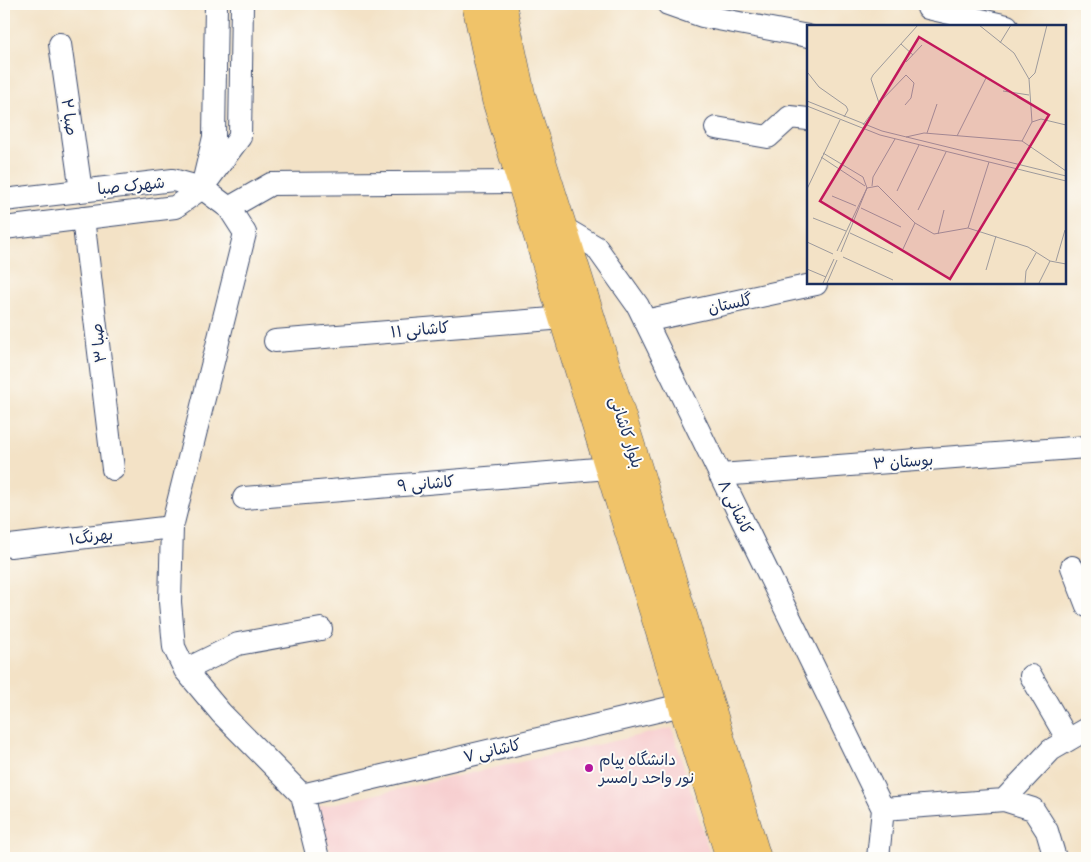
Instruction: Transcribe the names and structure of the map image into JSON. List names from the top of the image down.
{
  "streets": {
    "main road": ["بلوار کاشانی"],
    "street": [
      "صبا ۲",
      "شهرک صبا",
      "گلستان",
      "کاشانی ۱۱",
      "صبا ۳",
      "بوستان ۳",
      "کاشانی ۹",
      "کاشانی ۸",
      "۱بهرنگ",
      "کاشانی ۷"
    ]
  },
  "crossings": [
    ["صبا ۲", "شهرک صبا"],
    ["شهرک صبا", "صبا ۳"],
    ["گلستان", "کاشانی ۸"],
    ["کاشانی ۱۱", "بلوار کاشانی"],
    ["بلوار کاشانی", "کاشانی ۹"],
    ["بلوار کاشانی", "کاشانی ۸"],
    ["بلوار کاشانی", "کاشانی ۷"],
    ["بوستان ۳", "کاشانی ۸"]
  ],
  "places": ["دانشگاه پیام نور واحد رامسر"]
}
